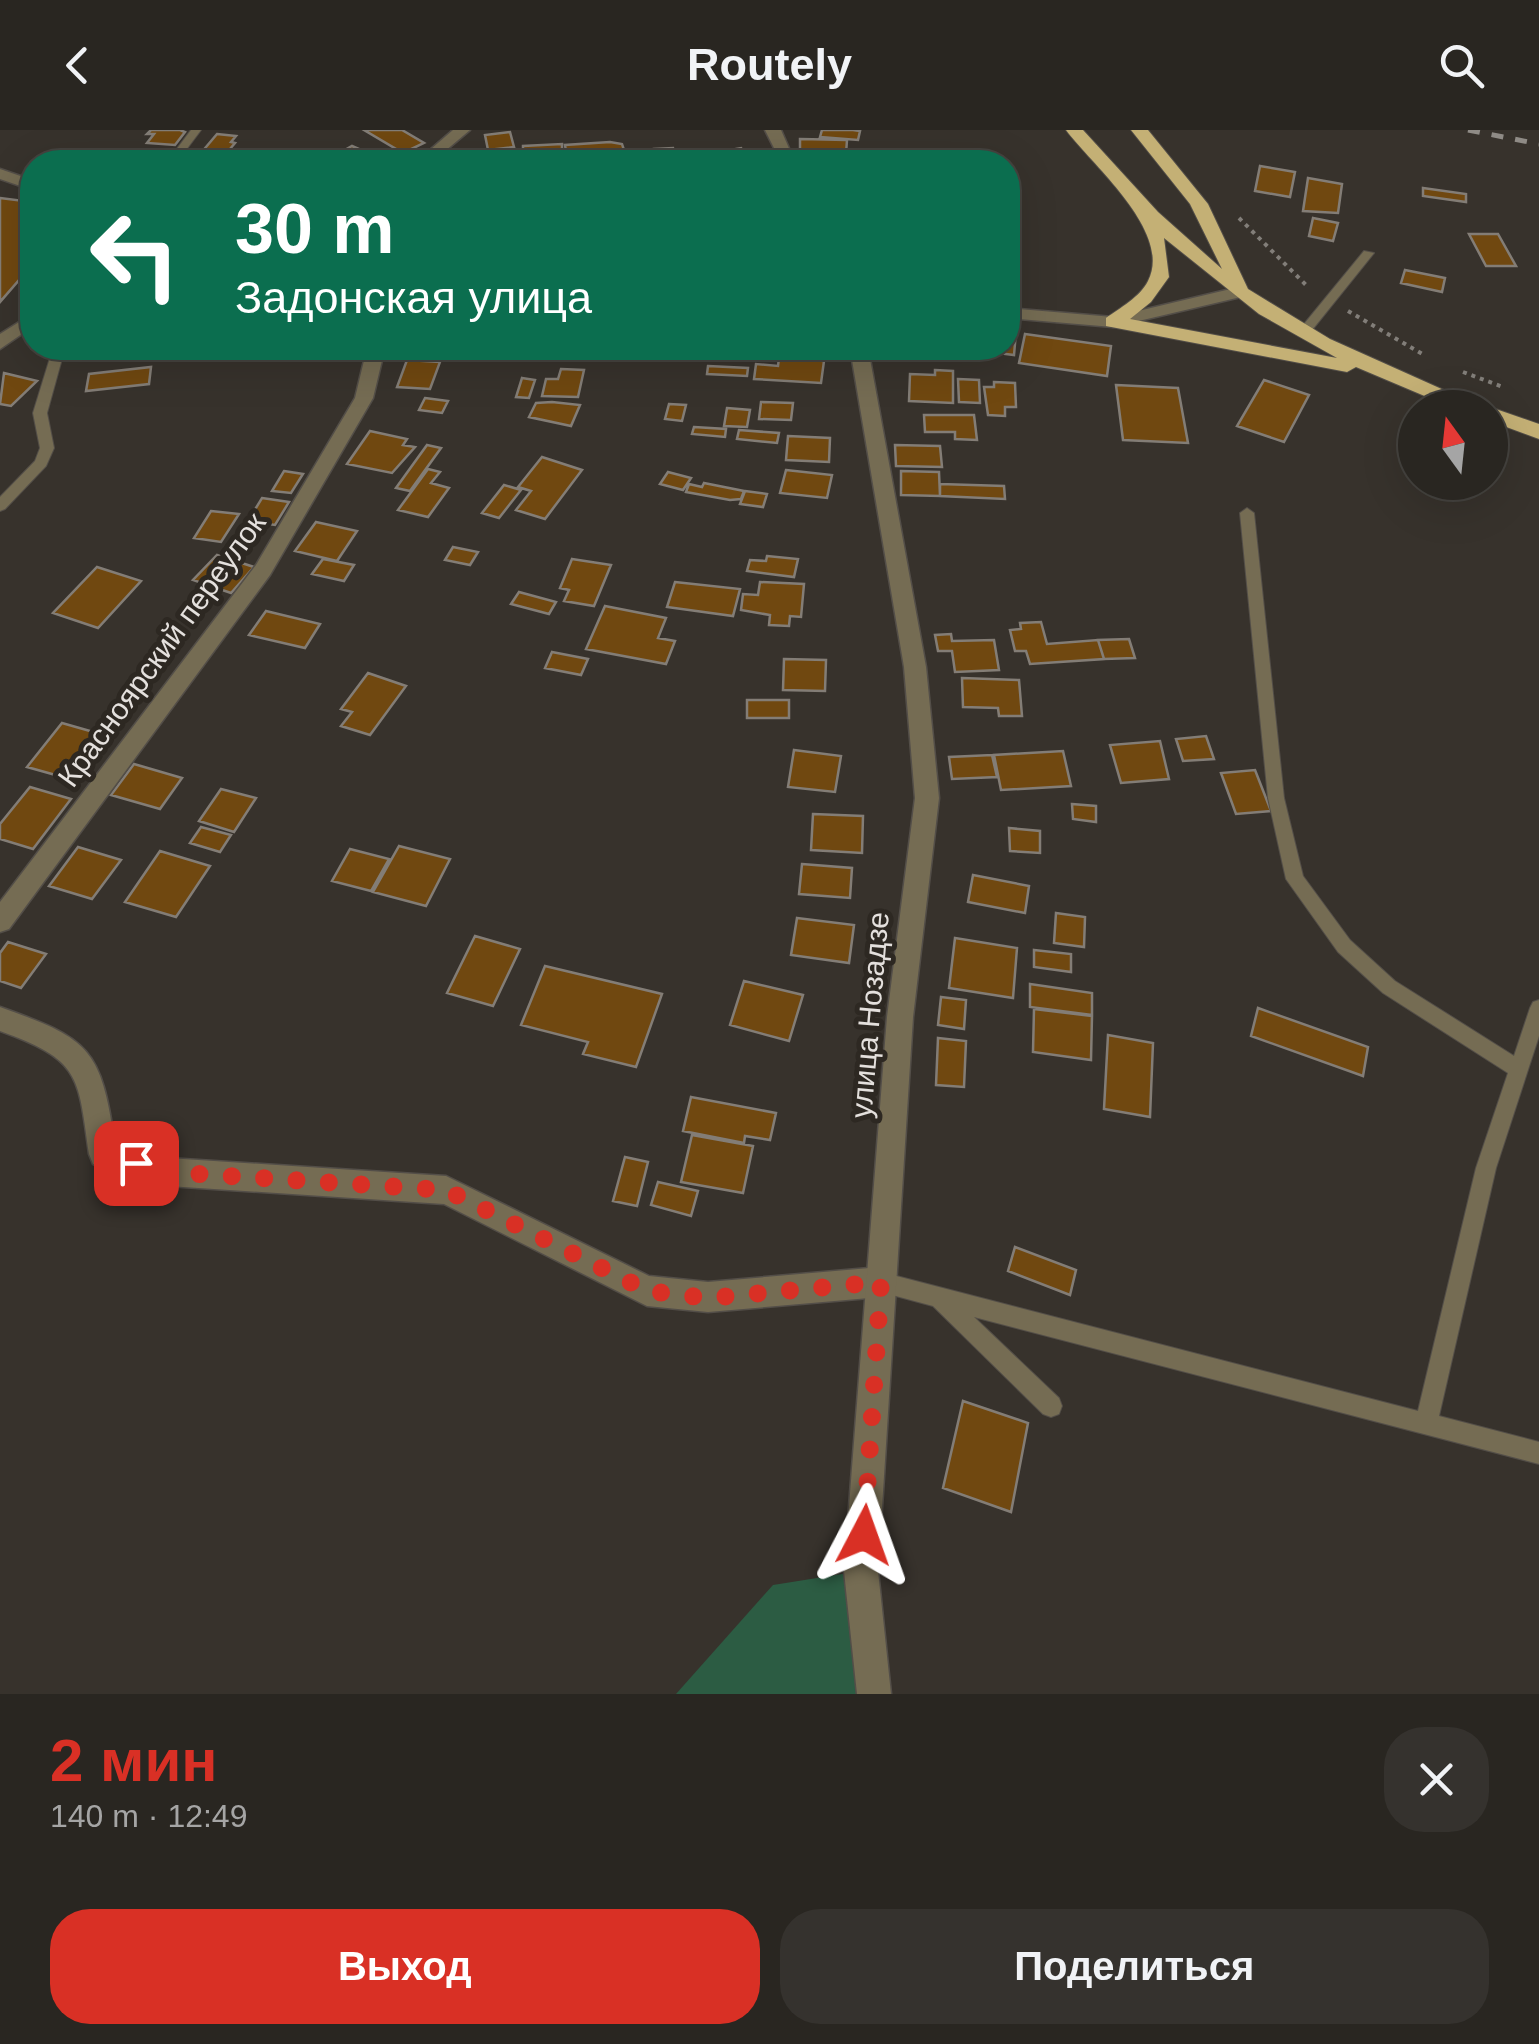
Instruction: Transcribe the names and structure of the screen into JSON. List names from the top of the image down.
{
  "streets": {
    "street": ["Красноярский переулок", "улица Нозадзе"]
  },
  "north": "top",
  "page": {
    "header": "Routely",
    "turn": ["30 m", "Задонская улица"],
    "heading": ["2 мин", "140 m · 12:49"],
    "buttons": ["Выход", "Поделиться"]
  }
}
